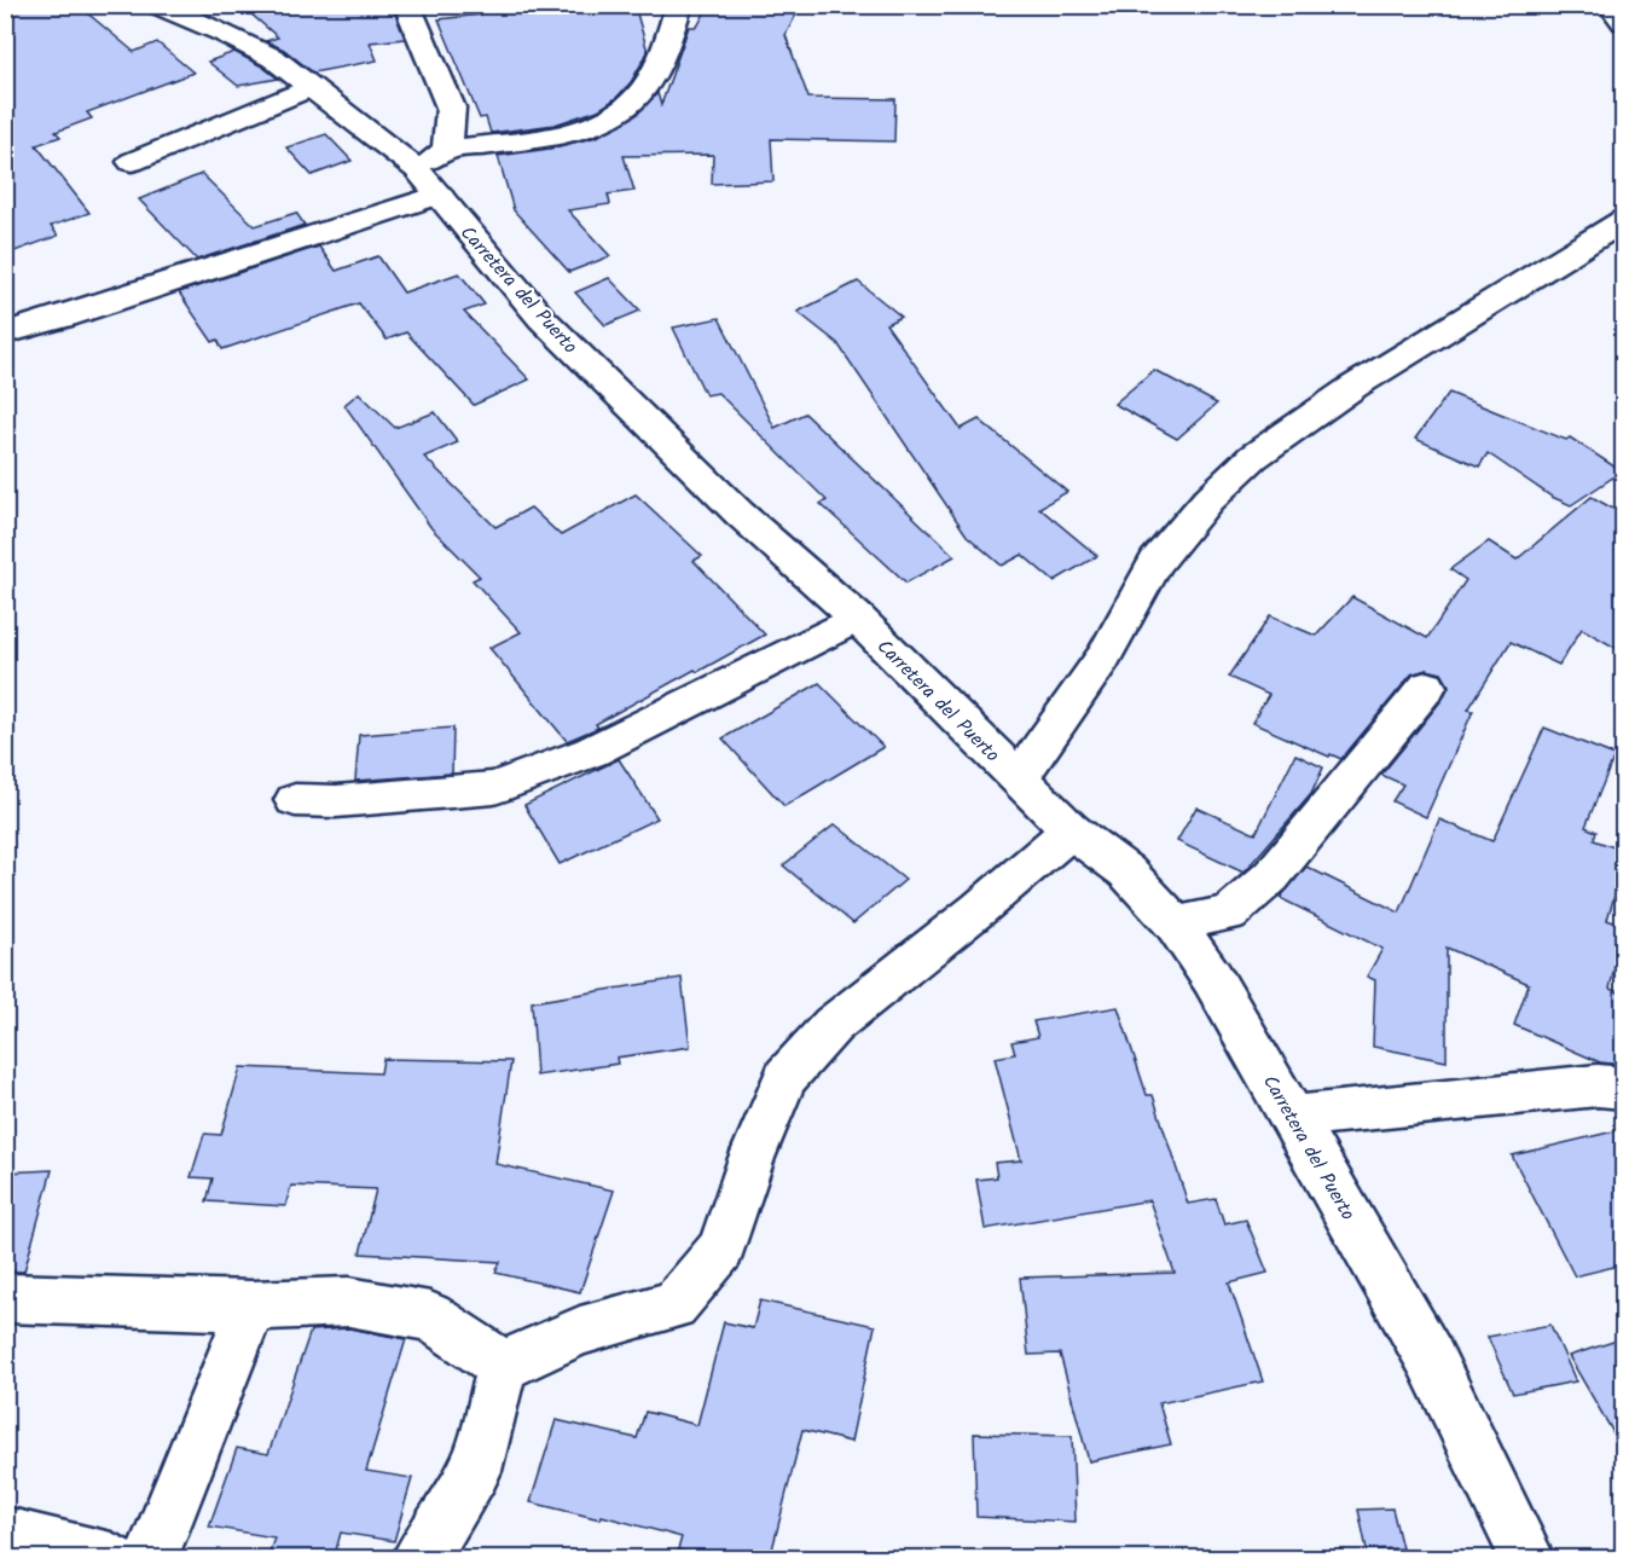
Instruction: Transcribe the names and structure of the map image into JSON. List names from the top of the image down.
{
  "streets": {
    "street": ["Carretera del Puerto"]
  }
}
